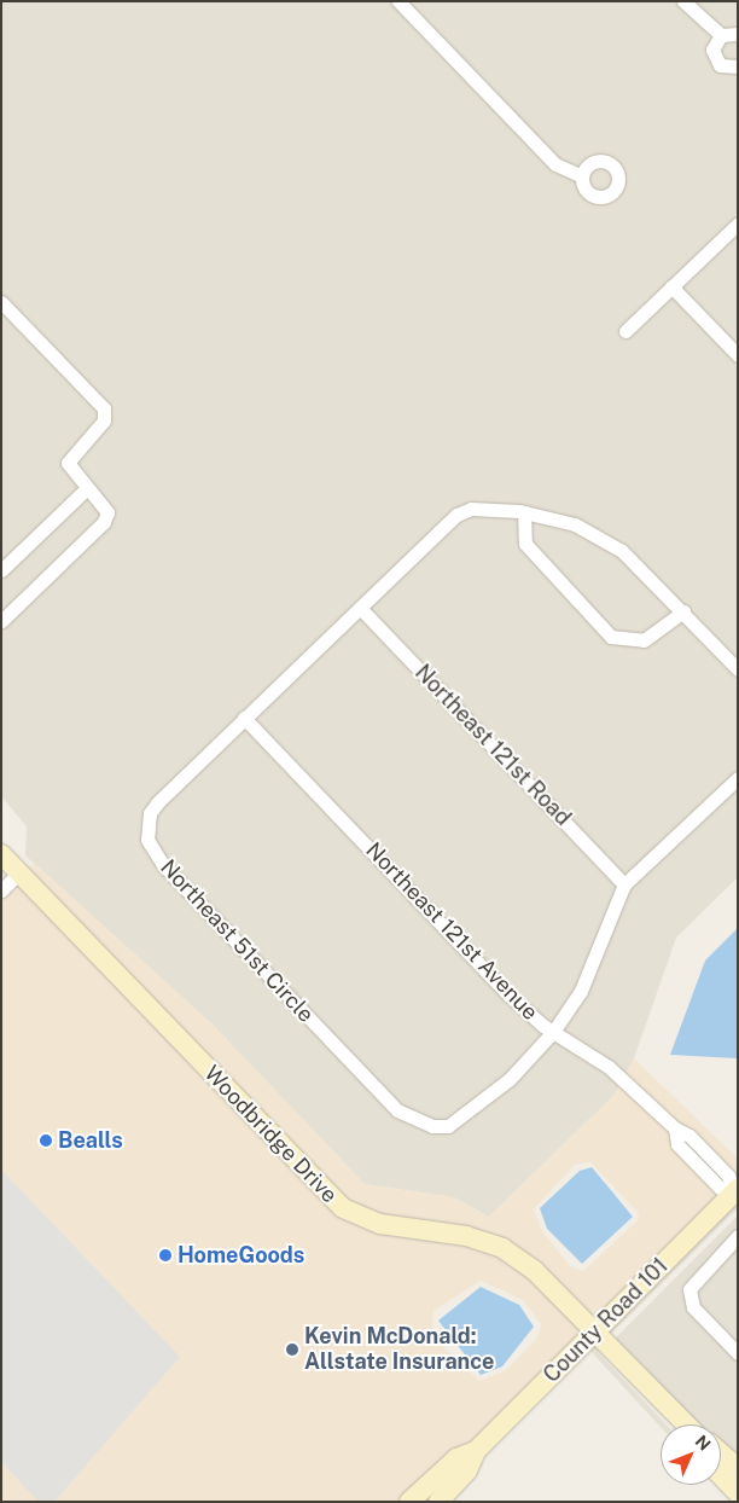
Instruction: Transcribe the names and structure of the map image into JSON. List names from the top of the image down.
{
  "streets": {
    "street": [
      "Northeast 121st Road",
      "Northeast 121st Avenue",
      "Northeast 51st Circle",
      "Woodbridge Drive",
      "County Road 101"
    ]
  },
  "crossings": [
    ["Northeast 121st Road", "Northeast 51st Circle"],
    ["Northeast 121st Avenue", "Northeast 51st Circle"],
    ["Northeast 121st Avenue", "County Road 101"],
    ["Woodbridge Drive", "County Road 101"]
  ],
  "places": ["Bealls", "HomeGoods", "Kevin McDonald: Allstate Insurance"],
  "north": "top right"
}
